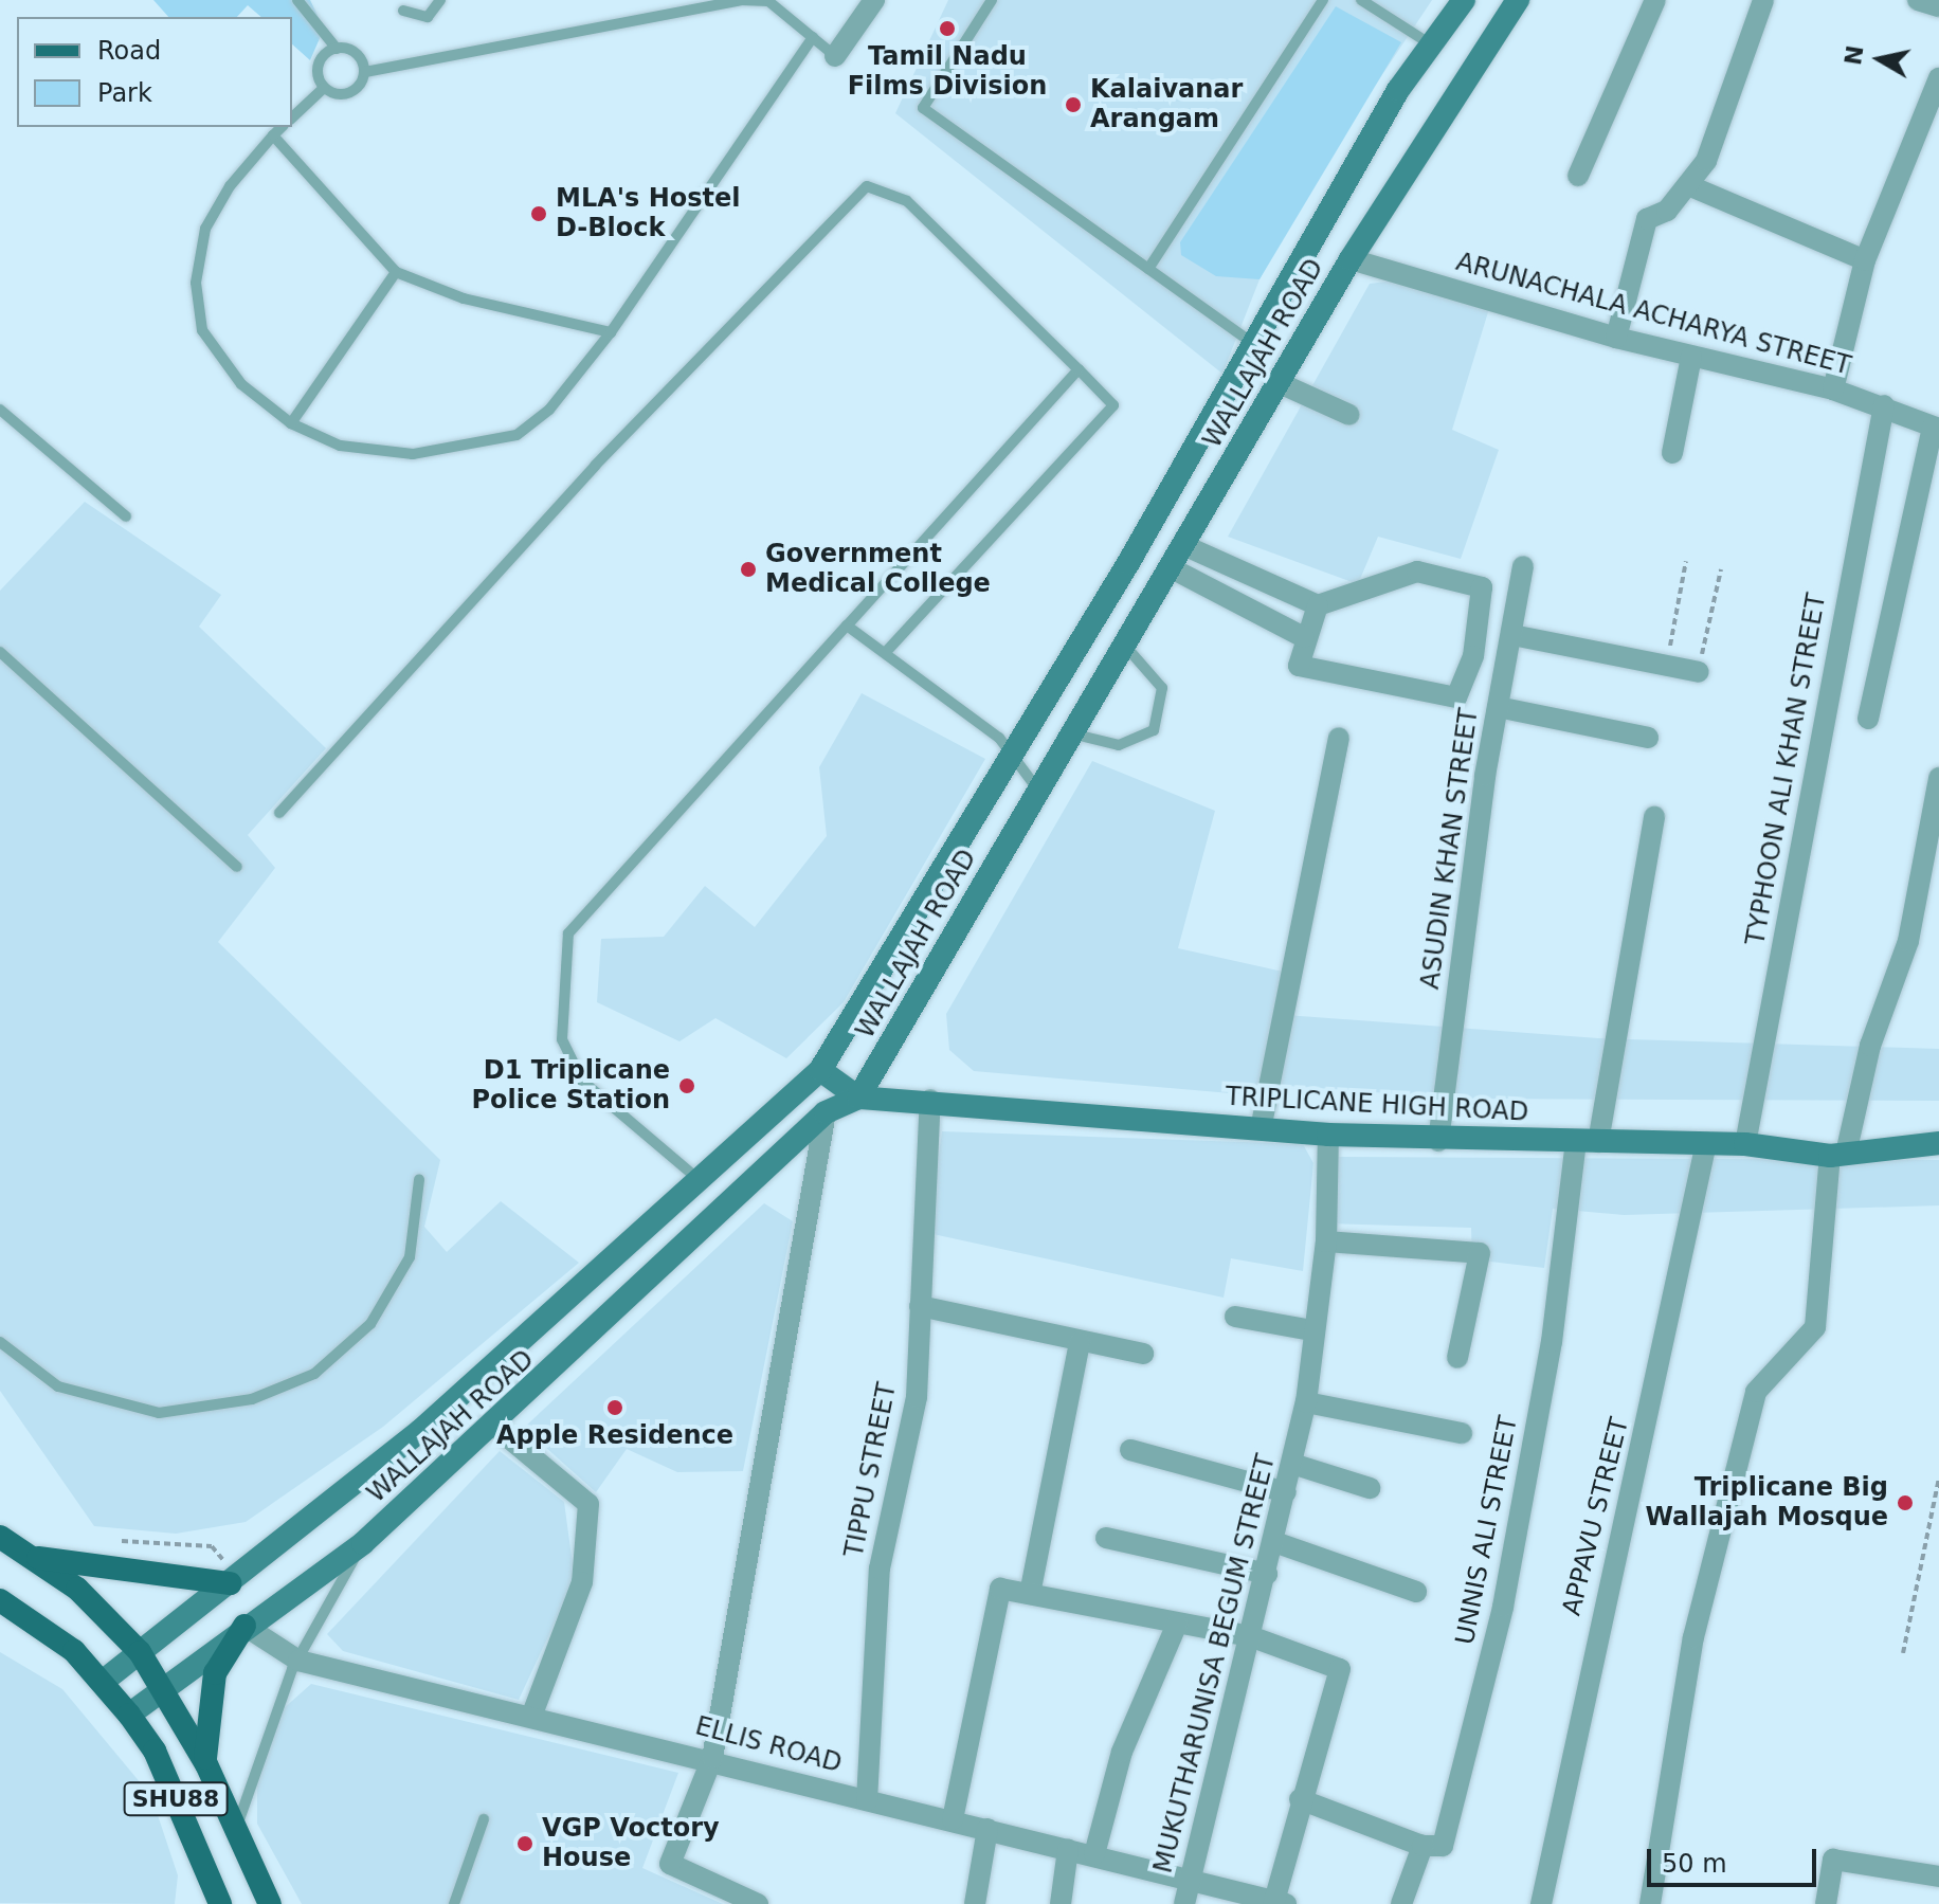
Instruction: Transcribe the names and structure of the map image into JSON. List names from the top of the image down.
{
  "streets": {
    "main road": ["WALLAJAH ROAD", "TRIPLICANE HIGH ROAD", "SHU88"],
    "street": [
      "ARUNACHALA ACHARYA STREET",
      "TYPHOON ALI KHAN STREET",
      "ASUDIN KHAN STREET",
      "TIPPU STREET",
      "APPAVU STREET",
      "UNNIS ALI STREET",
      "MUKUTHARUNISA BEGUM STREET",
      "ELLIS ROAD"
    ]
  },
  "crossings": [
    ["ARUNACHALA ACHARYA STREET", "WALLAJAH ROAD"],
    ["ARUNACHALA ACHARYA STREET", "TYPHOON ALI KHAN STREET"],
    ["WALLAJAH ROAD", "TRIPLICANE HIGH ROAD"],
    ["WALLAJAH ROAD", "ELLIS ROAD"],
    ["WALLAJAH ROAD", "SHU88"],
    ["TYPHOON ALI KHAN STREET", "TRIPLICANE HIGH ROAD"],
    ["ASUDIN KHAN STREET", "TRIPLICANE HIGH ROAD"],
    ["TRIPLICANE HIGH ROAD", "TIPPU STREET"],
    ["TRIPLICANE HIGH ROAD", "APPAVU STREET"],
    ["TRIPLICANE HIGH ROAD", "UNNIS ALI STREET"],
    ["TRIPLICANE HIGH ROAD", "MUKUTHARUNISA BEGUM STREET"],
    ["TIPPU STREET", "ELLIS ROAD"],
    ["MUKUTHARUNISA BEGUM STREET", "ELLIS ROAD"]
  ],
  "places": [
    "Tamil Nadu Films Division",
    "Kalaivanar Arangam",
    "MLA's Hostel D-Block",
    "Government Medical College",
    "D1 Triplicane Police Station",
    "Apple Residence",
    "Triplicane Big Wallajah Mosque",
    "VGP Voctory House"
  ],
  "legend": ["Road", "Park"],
  "scale_bar": "50 m",
  "north": "left"
}
